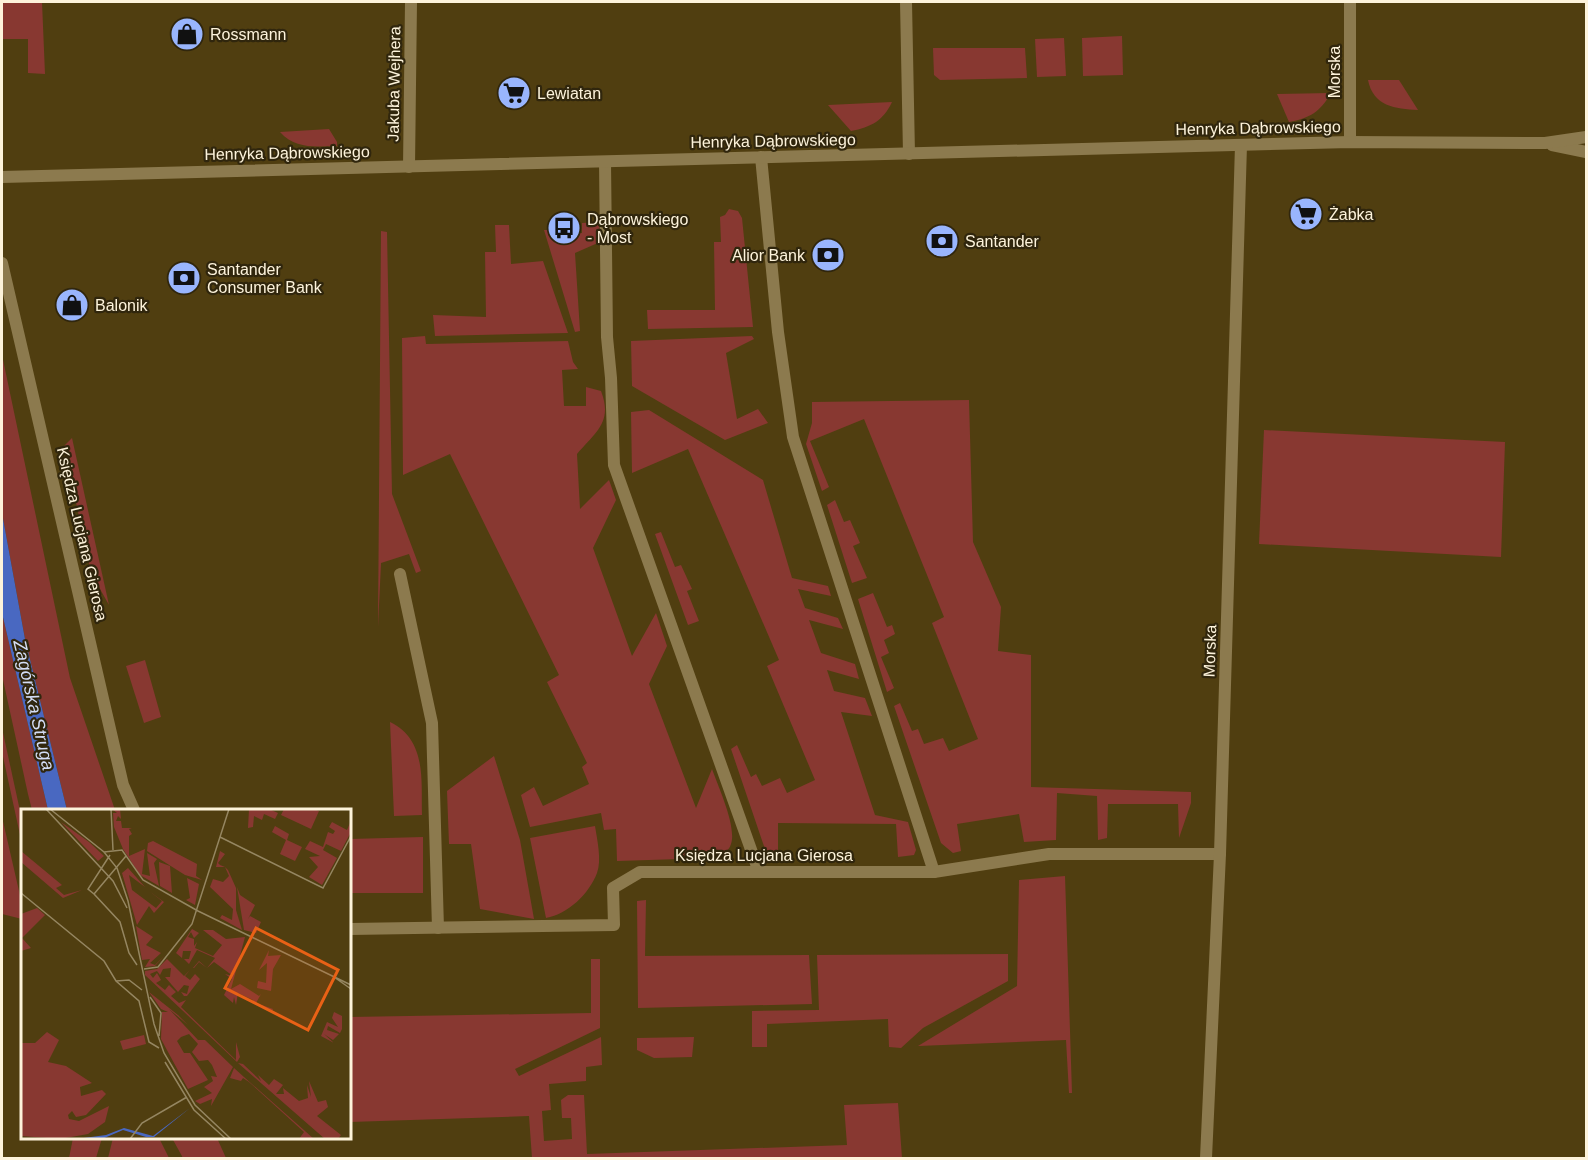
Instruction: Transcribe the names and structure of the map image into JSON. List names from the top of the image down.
{
  "streets": {
    "street": [
      "Morska",
      "Jakuba Wejhera",
      "Henryka Dąbrowskiego",
      "Księdza Lucjana Gierosa"
    ]
  },
  "crossings": [
    ["Morska", "Henryka Dąbrowskiego"],
    ["Morska", "Księdza Lucjana Gierosa"],
    ["Jakuba Wejhera", "Henryka Dąbrowskiego"]
  ],
  "water": ["Zagórska Struga"],
  "places": {
    "shop": ["Rossmann", "Balonik"],
    "supermarket": ["Lewiatan", "Żabka"],
    "bus stop": ["Dąbrowskiego - Most"],
    "bank": ["Santander", "Alior Bank", "Santander Consumer Bank"]
  }
}
